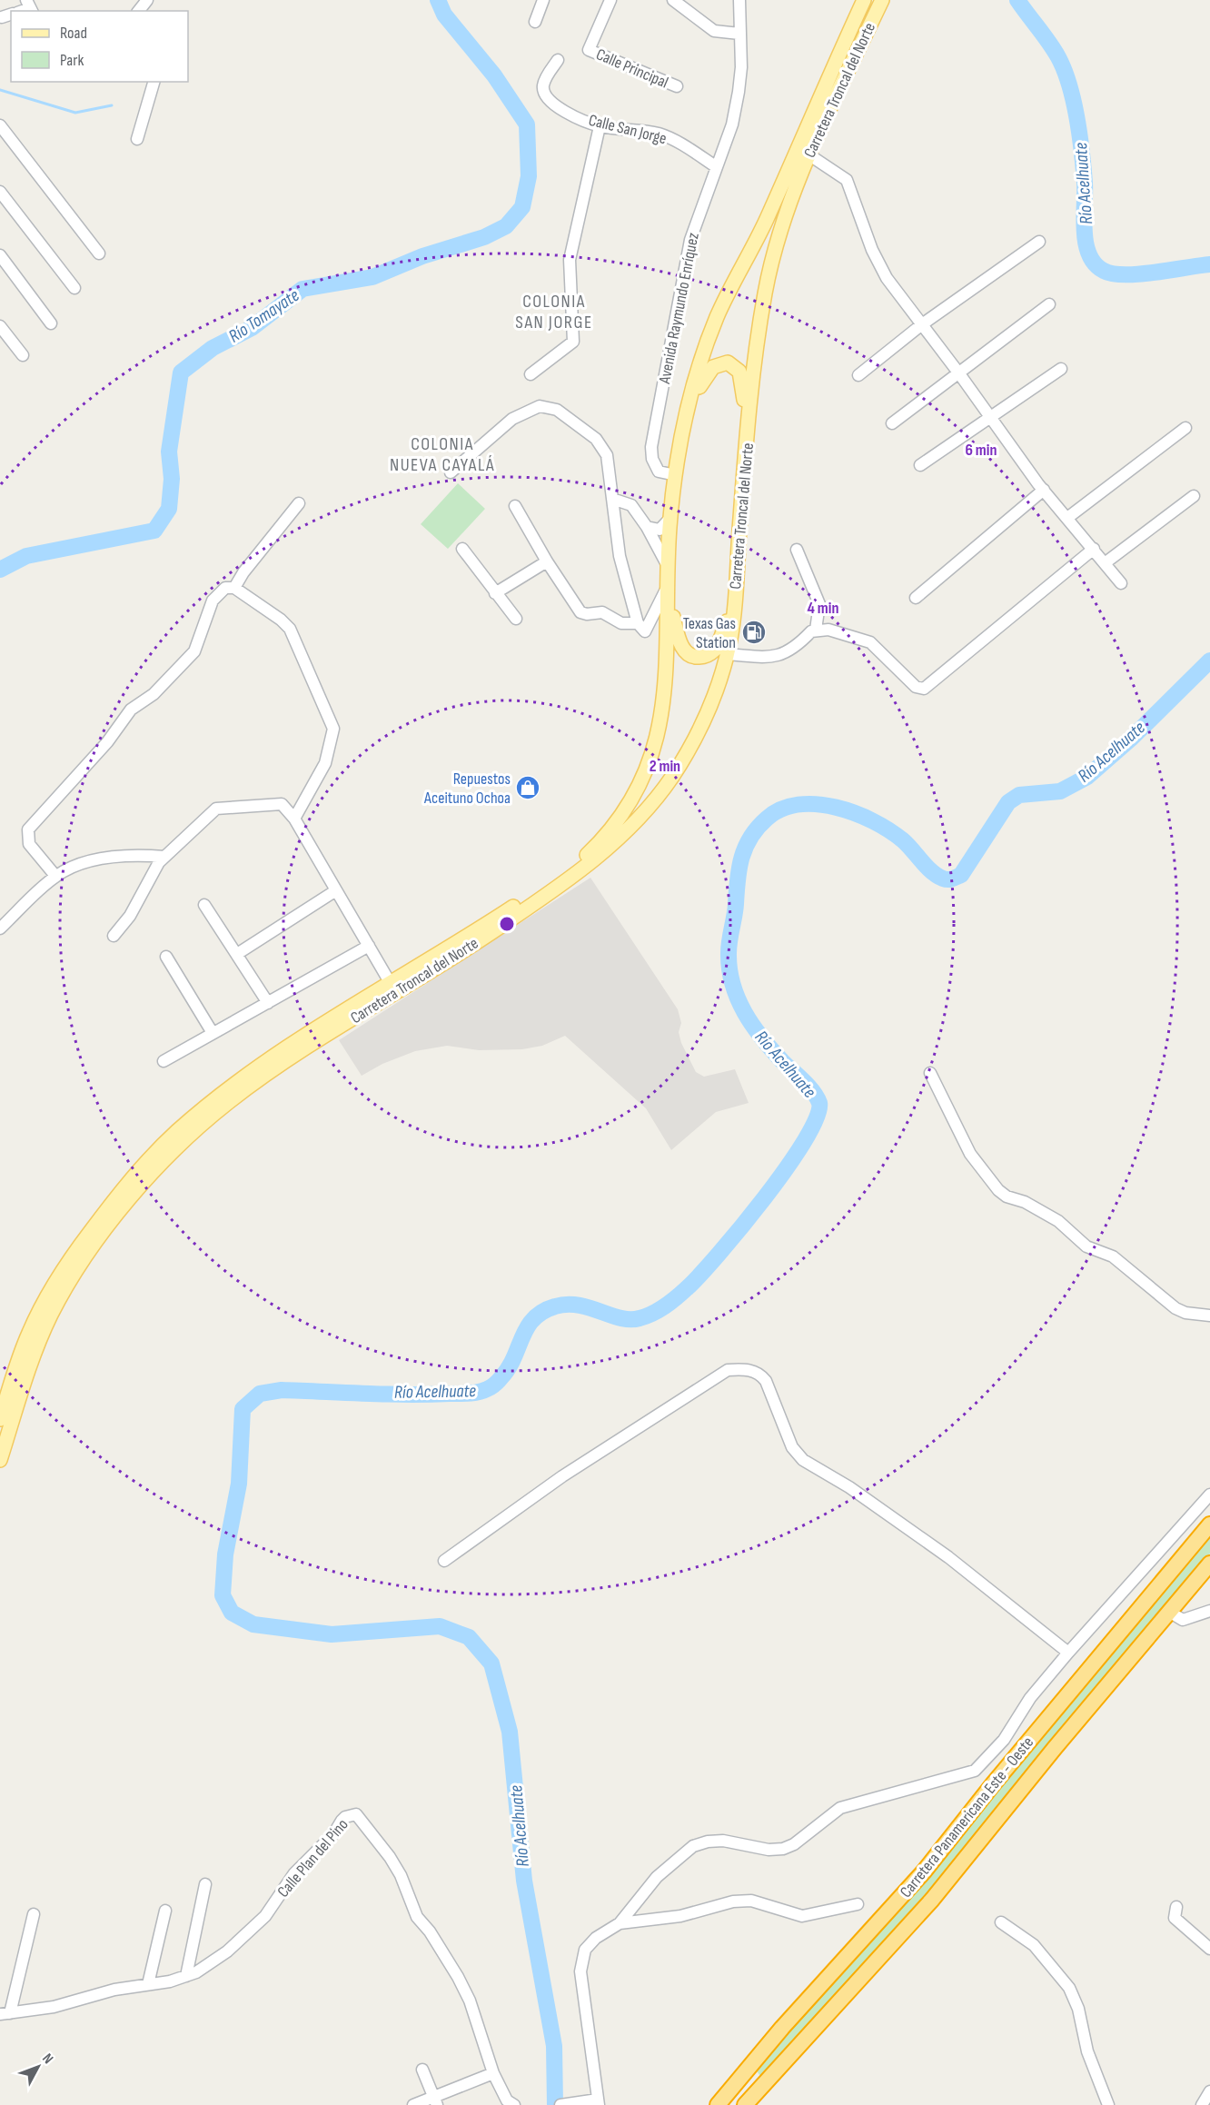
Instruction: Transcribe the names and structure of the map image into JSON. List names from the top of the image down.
{
  "streets": {
    "highway": ["Carretera Panamericana Este - Oeste"],
    "main road": ["Carretera Troncal del Norte"],
    "street": [
      "Calle Principal",
      "Calle San Jorge",
      "Avenida Raymundo Enríquez",
      "Calle Plan del Pino"
    ]
  },
  "crossings": [
    ["Carretera Troncal del Norte", "Avenida Raymundo Enríquez"],
    ["Calle San Jorge", "Avenida Raymundo Enríquez"]
  ],
  "districts": ["COLONIA SAN JORGE", "COLONIA NUEVA CAYALÁ"],
  "water": ["Río Acelhuate", "Río Tomayate"],
  "places": {
    "fuel station": ["Texas Gas Station"],
    "shop": ["Repuestos Aceituno Ochoa"]
  },
  "legend": ["Road", "Park"],
  "north": "top right",
  "rings": ["6 min", "4 min", "2 min"]
}
